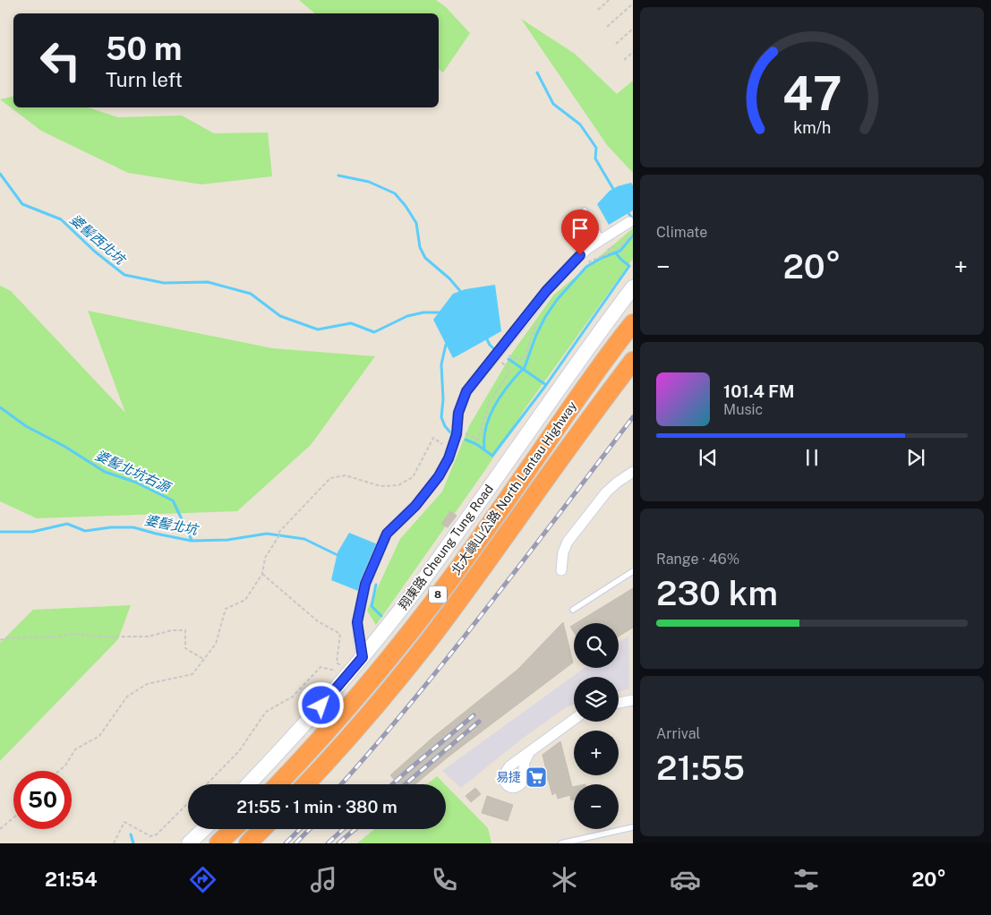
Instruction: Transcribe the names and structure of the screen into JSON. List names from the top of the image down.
{
  "streets": {
    "highway": ["北大嶼山公路 North Lantau Highway", "8"],
    "main road": ["翔東路 Cheung Tung Road"]
  },
  "water": ["婆髻西北坑", "婆髻北坑右源", "婆髻北坑"],
  "places": {
    "supermarket": ["易捷"]
  },
  "page": {
    "turn": ["50 m", "Turn left"],
    "tile": [
      "Climate",
      ["Range · 46%", "230 km"],
      ["Arrival", "21:55"]
    ],
    "heat": ["−", "20°", "+"],
    "song": ["101.4 FM", "Music"],
    "map_buttons": ["+", "−"],
    "limit": "50",
    "trip": "21:55 · 1 min · 380 m",
    "tabs": ["21:54", "20°"],
    "gauge": ["47", "km/h"]
  }
}
